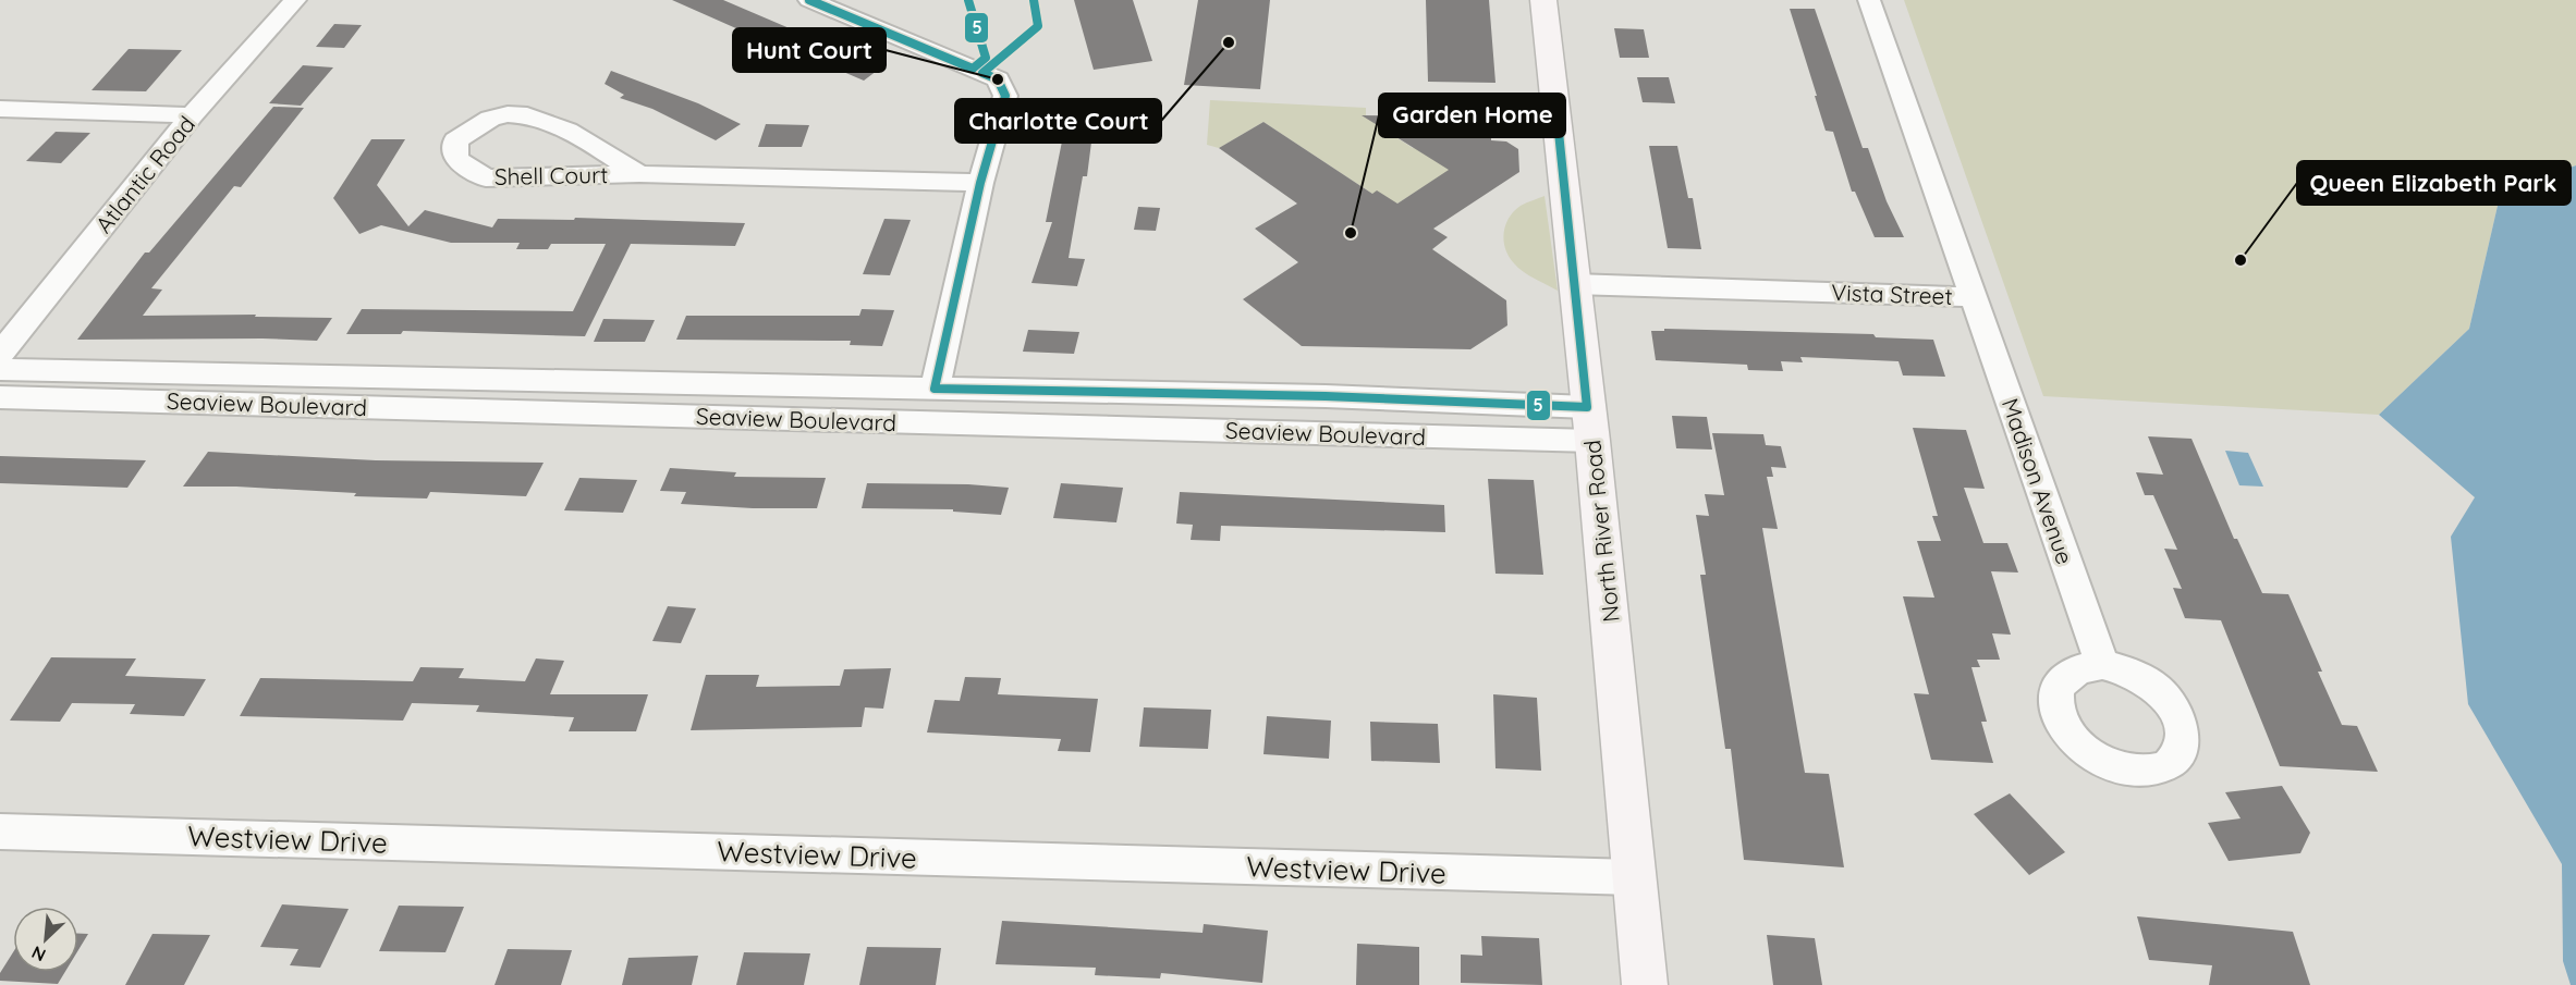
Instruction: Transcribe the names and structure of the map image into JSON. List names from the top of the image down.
{
  "streets": {
    "main road": ["North River Road"],
    "street": [
      "Atlantic Road",
      "Shell Court",
      "Vista Street",
      "Seaview Boulevard",
      "Madison Avenue",
      "Westview Drive"
    ]
  },
  "crossings": [
    ["Vista Street", "Madison Avenue"],
    ["Vista Street", "North River Road"],
    ["Seaview Boulevard", "North River Road"],
    ["North River Road", "Westview Drive"]
  ],
  "places": [
    "Charlotte Court",
    "Hunt Court",
    "Garden Home",
    "Queen Elizabeth Park"
  ],
  "lines": ["transit line 5"],
  "north": "bottom left"
}
